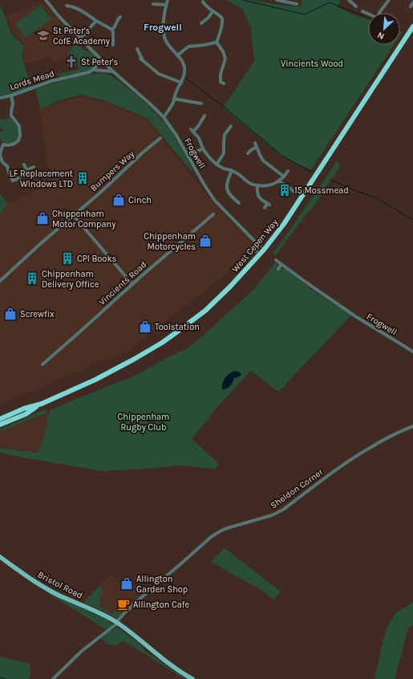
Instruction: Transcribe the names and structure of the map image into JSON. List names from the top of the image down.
{
  "streets": {
    "highway": ["West Cepen Way"],
    "main road": ["Bristol Road"],
    "street": [
      "Lords Mead",
      "Frogwell",
      "Bumpers Way",
      "Vincients Road",
      "Sheldon Corner"
    ]
  },
  "crossings": [
    ["Sheldon Corner", "Bristol Road"]
  ],
  "districts": ["Frogwell"],
  "parks": ["Vincients Wood", "Chippenham Rugby Club"],
  "places": {
    "school or university": ["St Peter's CofE Academy"],
    "church": ["St Peter's"],
    "building": [
      "LF Replacement Windows LTD",
      "15 Mossmead",
      "CPI Books",
      "Chippenham Delivery Office"
    ],
    "shop": [
      "Cinch",
      "Chippenham Motor Company",
      "Chippenham Motorcycles",
      "Screwfix",
      "Toolstation",
      "Allington Garden Shop"
    ],
    "cafe": ["Allington Cafe"]
  },
  "north": "bottom left"
}
